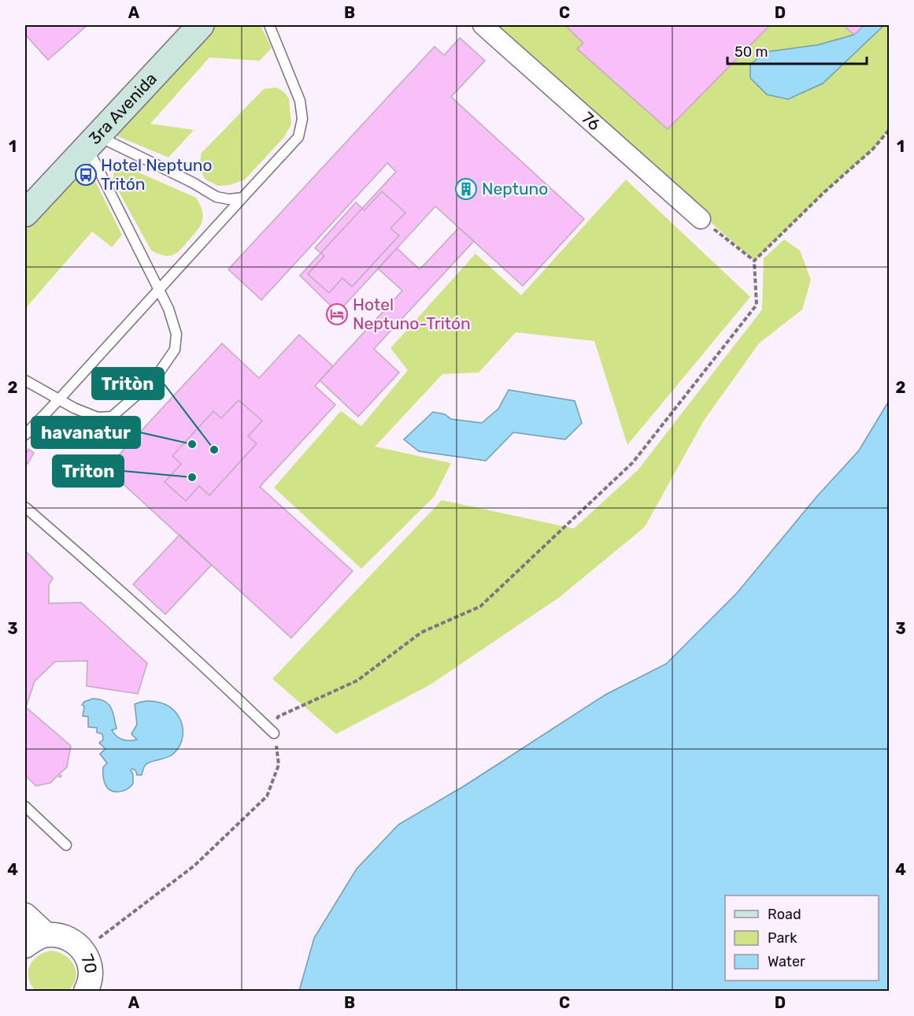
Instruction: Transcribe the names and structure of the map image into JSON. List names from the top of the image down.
{
  "streets": {
    "main road": ["3ra Avenida"],
    "street": ["76", "70"]
  },
  "places": {
    "bus stop": ["Hotel Neptuno Tritón"],
    "building": ["Neptuno"],
    "hotel": ["Hotel Neptuno-Tritón"],
    "other": ["havanatur", "Tritòn", "Triton"]
  },
  "legend": ["Road", "Park", "Water"],
  "scale_bar": "50 m",
  "grid": {
    "columns": [
      "A",
      "B",
      "C",
      "D"
    ],
    "rows": [
      "1",
      "2",
      "3",
      "4"
    ]
  }
}
